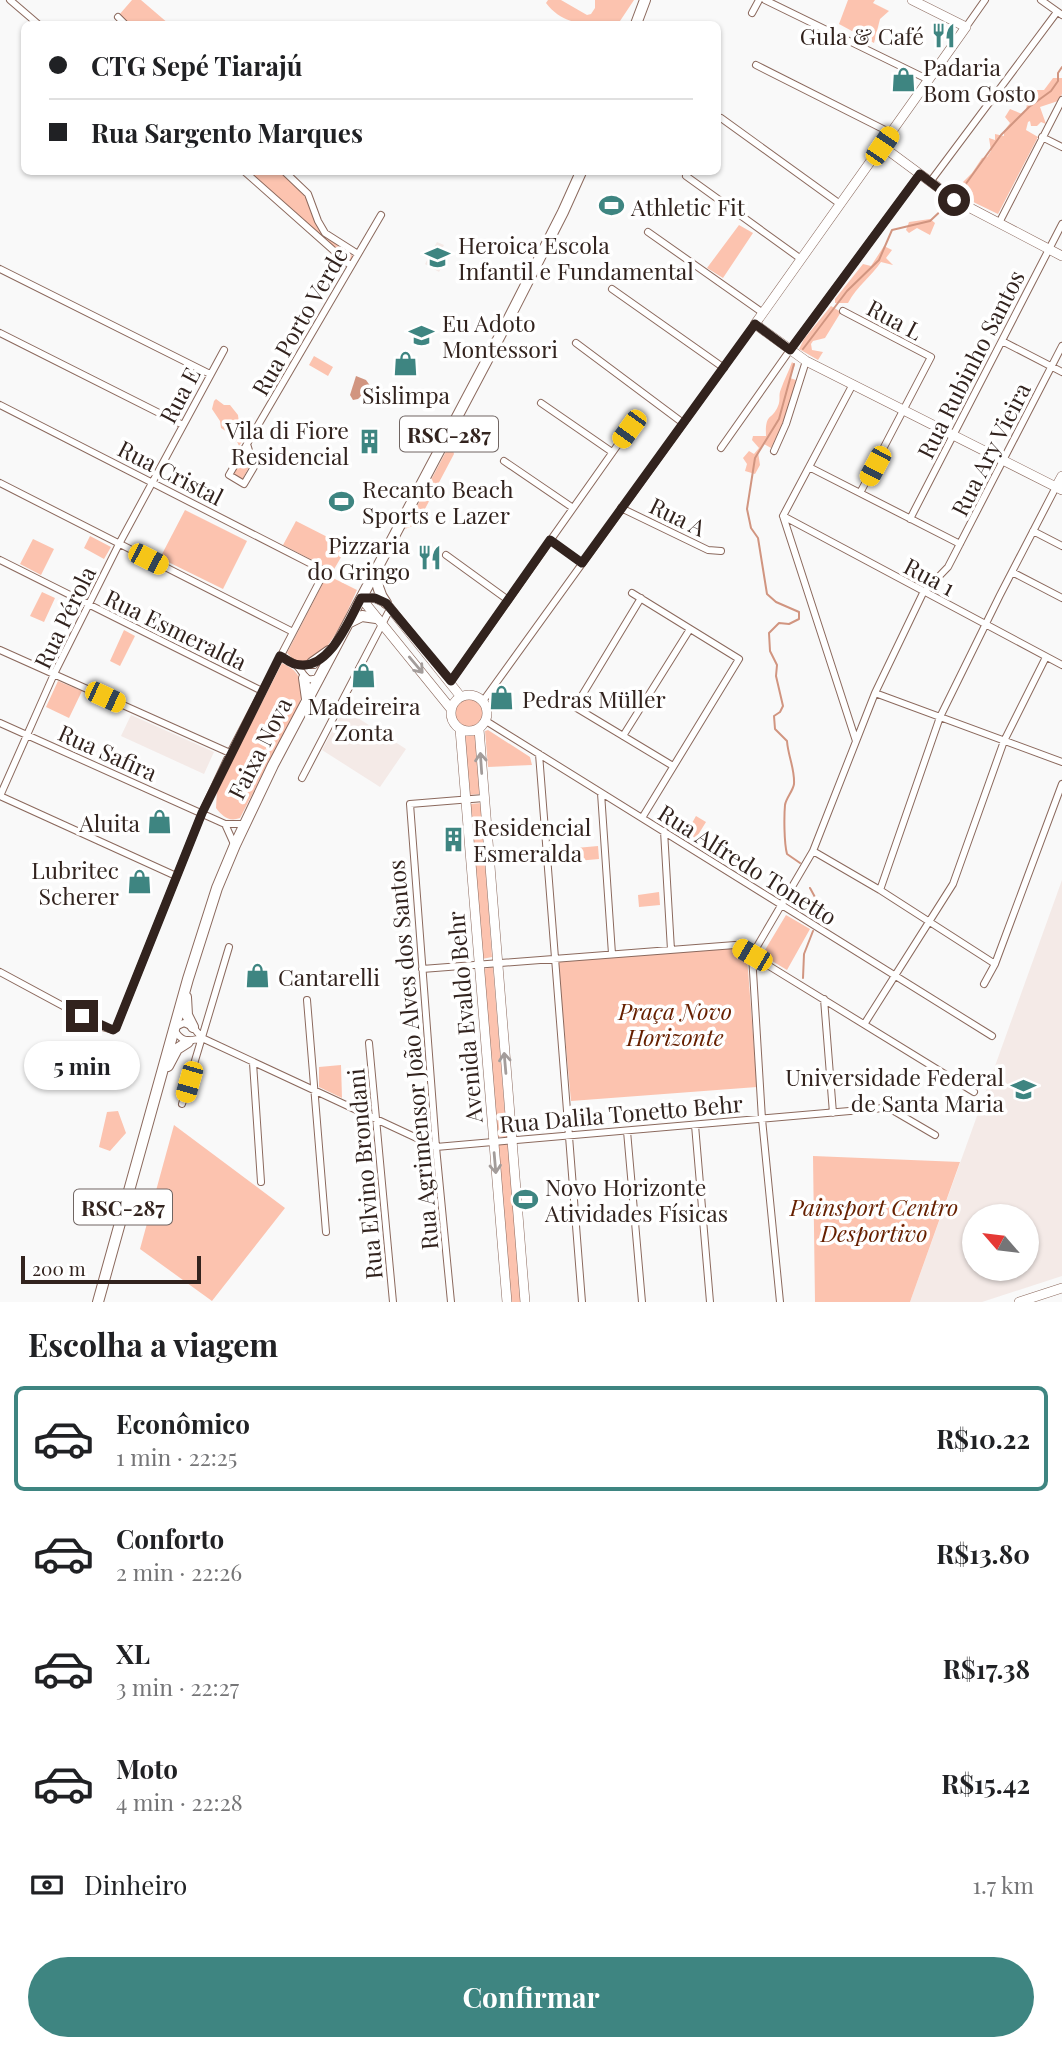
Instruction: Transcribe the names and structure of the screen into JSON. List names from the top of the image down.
{
  "streets": {
    "highway": ["RSC-287", "Faixa Nova"],
    "street": [
      "Rua L",
      "Rua Porto Verde",
      "Rua Rubinho Santos",
      "Rua E",
      "Rua Ary Vieira",
      "Rua Cristal",
      "Rua A",
      "Rua 1",
      "Rua Pérola",
      "Rua Esmeralda",
      "Rua Safira",
      "Rua Alfredo Tonetto",
      "Avenida Evaldo Behr",
      "Rua Agrimensor João Alves dos Santos",
      "Rua Dalila Tonetto Behr",
      "Rua Elvino Brondani"
    ]
  },
  "crossings": [
    ["Rua E", "Rua Pérola"],
    ["Rua Ary Vieira", "Rua 1"],
    ["Rua Ary Vieira", "Rua Alfredo Tonetto"],
    ["Rua Cristal", "Rua Pérola"],
    ["Rua Pérola", "Rua Esmeralda"],
    ["Rua Pérola", "Rua Safira"],
    ["Rua Alfredo Tonetto", "Avenida Evaldo Behr"],
    ["Avenida Evaldo Behr", "Rua Agrimensor João Alves dos Santos"],
    ["Avenida Evaldo Behr", "Rua Dalila Tonetto Behr"],
    ["Rua Agrimensor João Alves dos Santos", "Rua Dalila Tonetto Behr"]
  ],
  "parks": ["Praça Novo Horizonte", "Painsport Centro Desportivo"],
  "places": {
    "restaurant": ["Gula & Café", "Pizzaria do Gringo"],
    "shop": [
      "Padaria Bom Gosto",
      "Sislimpa",
      "Madeireira Zonta",
      "Pedras Müller",
      "Aluita",
      "Lubritec Scherer",
      "Cantarelli"
    ],
    "sports": ["Athletic Fit", "Recanto Beach Sports e Lazer", "Novo Horizonte Atividades Físicas"],
    "school or university": ["Heroica Escola Infantil e Fundamental", "Eu Adoto Montessori", "Universidade Federal de Santa Maria"],
    "building": ["Vila di Fiore Residencial", "Residencial Esmeralda"]
  },
  "scale_bar": "200 m",
  "north": "top left",
  "page": {
    "banner": ["CTG Sepé Tiarajú", "Rua Sargento Marques"],
    "bubble": "5 min",
    "scale": "200 m",
    "heading": "Escolha a viagem",
    "list": [
      {
        "name": "Econômico",
        "note": "1 min · 22:25",
        "value": "R$10.22"
      },
      {
        "name": "Conforto",
        "note": "2 min · 22:26",
        "value": "R$13.80"
      },
      {
        "name": "XL",
        "note": "3 min · 22:27",
        "value": "R$17.38"
      },
      {
        "name": "Moto",
        "note": "4 min · 22:28",
        "value": "R$15.42"
      }
    ],
    "pay": ["Dinheiro", "1.7 km"],
    "buttons": "Confirmar"
  }
}
